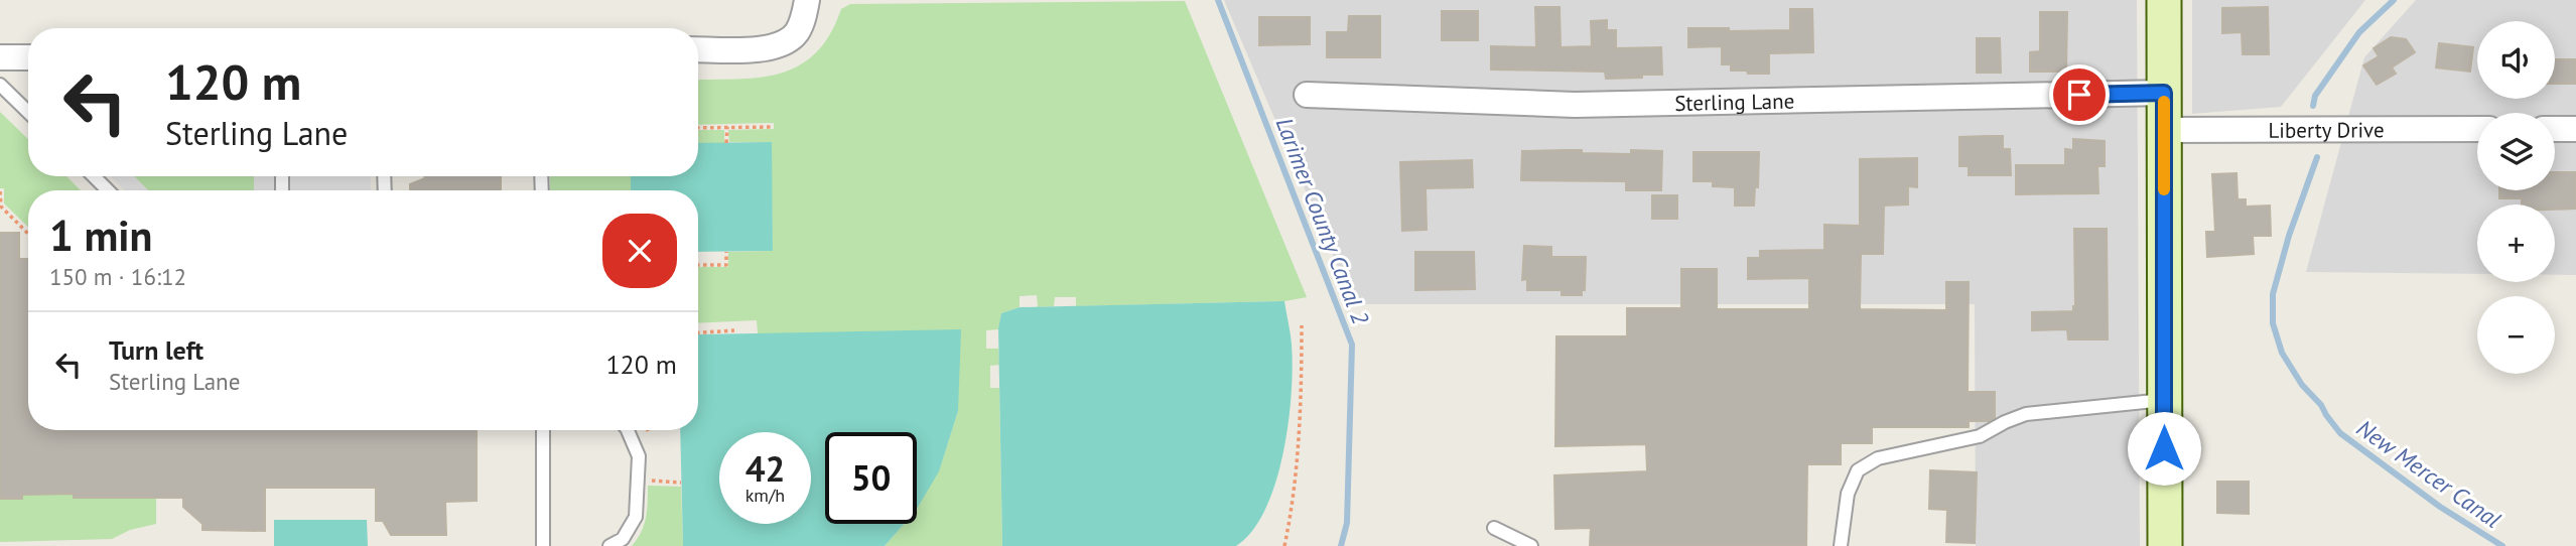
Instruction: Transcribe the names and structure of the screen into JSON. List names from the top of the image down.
{
  "streets": {
    "street": ["Sterling Lane", "Liberty Drive"]
  },
  "water": ["Larimer County Canal 2", "New Mercer Canal"],
  "page": {
    "map_buttons": ["+", "−"],
    "turn": ["120 m", "Sterling Lane"],
    "heading": ["1 min", "150 m · 16:12"],
    "list": [
      {
        "name": "Turn left",
        "note": "Sterling Lane",
        "value": "120 m"
      }
    ],
    "speed": "42 km/h",
    "limit": "50"
  }
}
